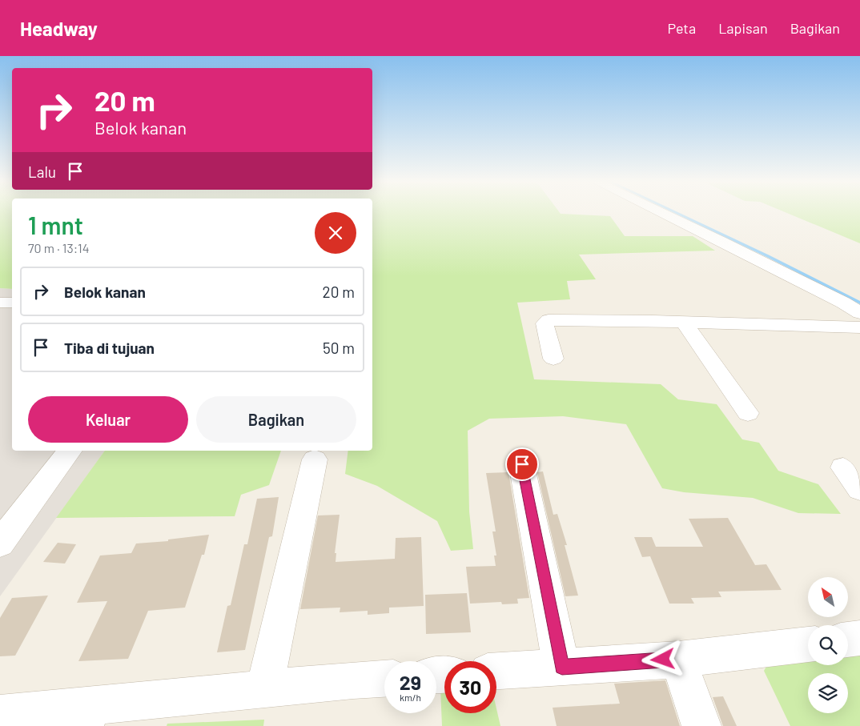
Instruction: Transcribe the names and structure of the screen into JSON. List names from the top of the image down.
{
  "north": "top left",
  "page": {
    "header": "Headway",
    "nav": ["Peta", "Lapisan", "Bagikan"],
    "turn": ["20 m", "Belok kanan"],
    "then": "Lalu",
    "heading": ["1 mnt", "70 m · 13:14"],
    "list": [
      {
        "name": "Belok kanan",
        "value": "20 m"
      },
      {
        "name": "Tiba di tujuan",
        "value": "50 m"
      }
    ],
    "buttons": ["Keluar", "Bagikan"],
    "speed": "29 km/h",
    "limit": "30"
  }
}
